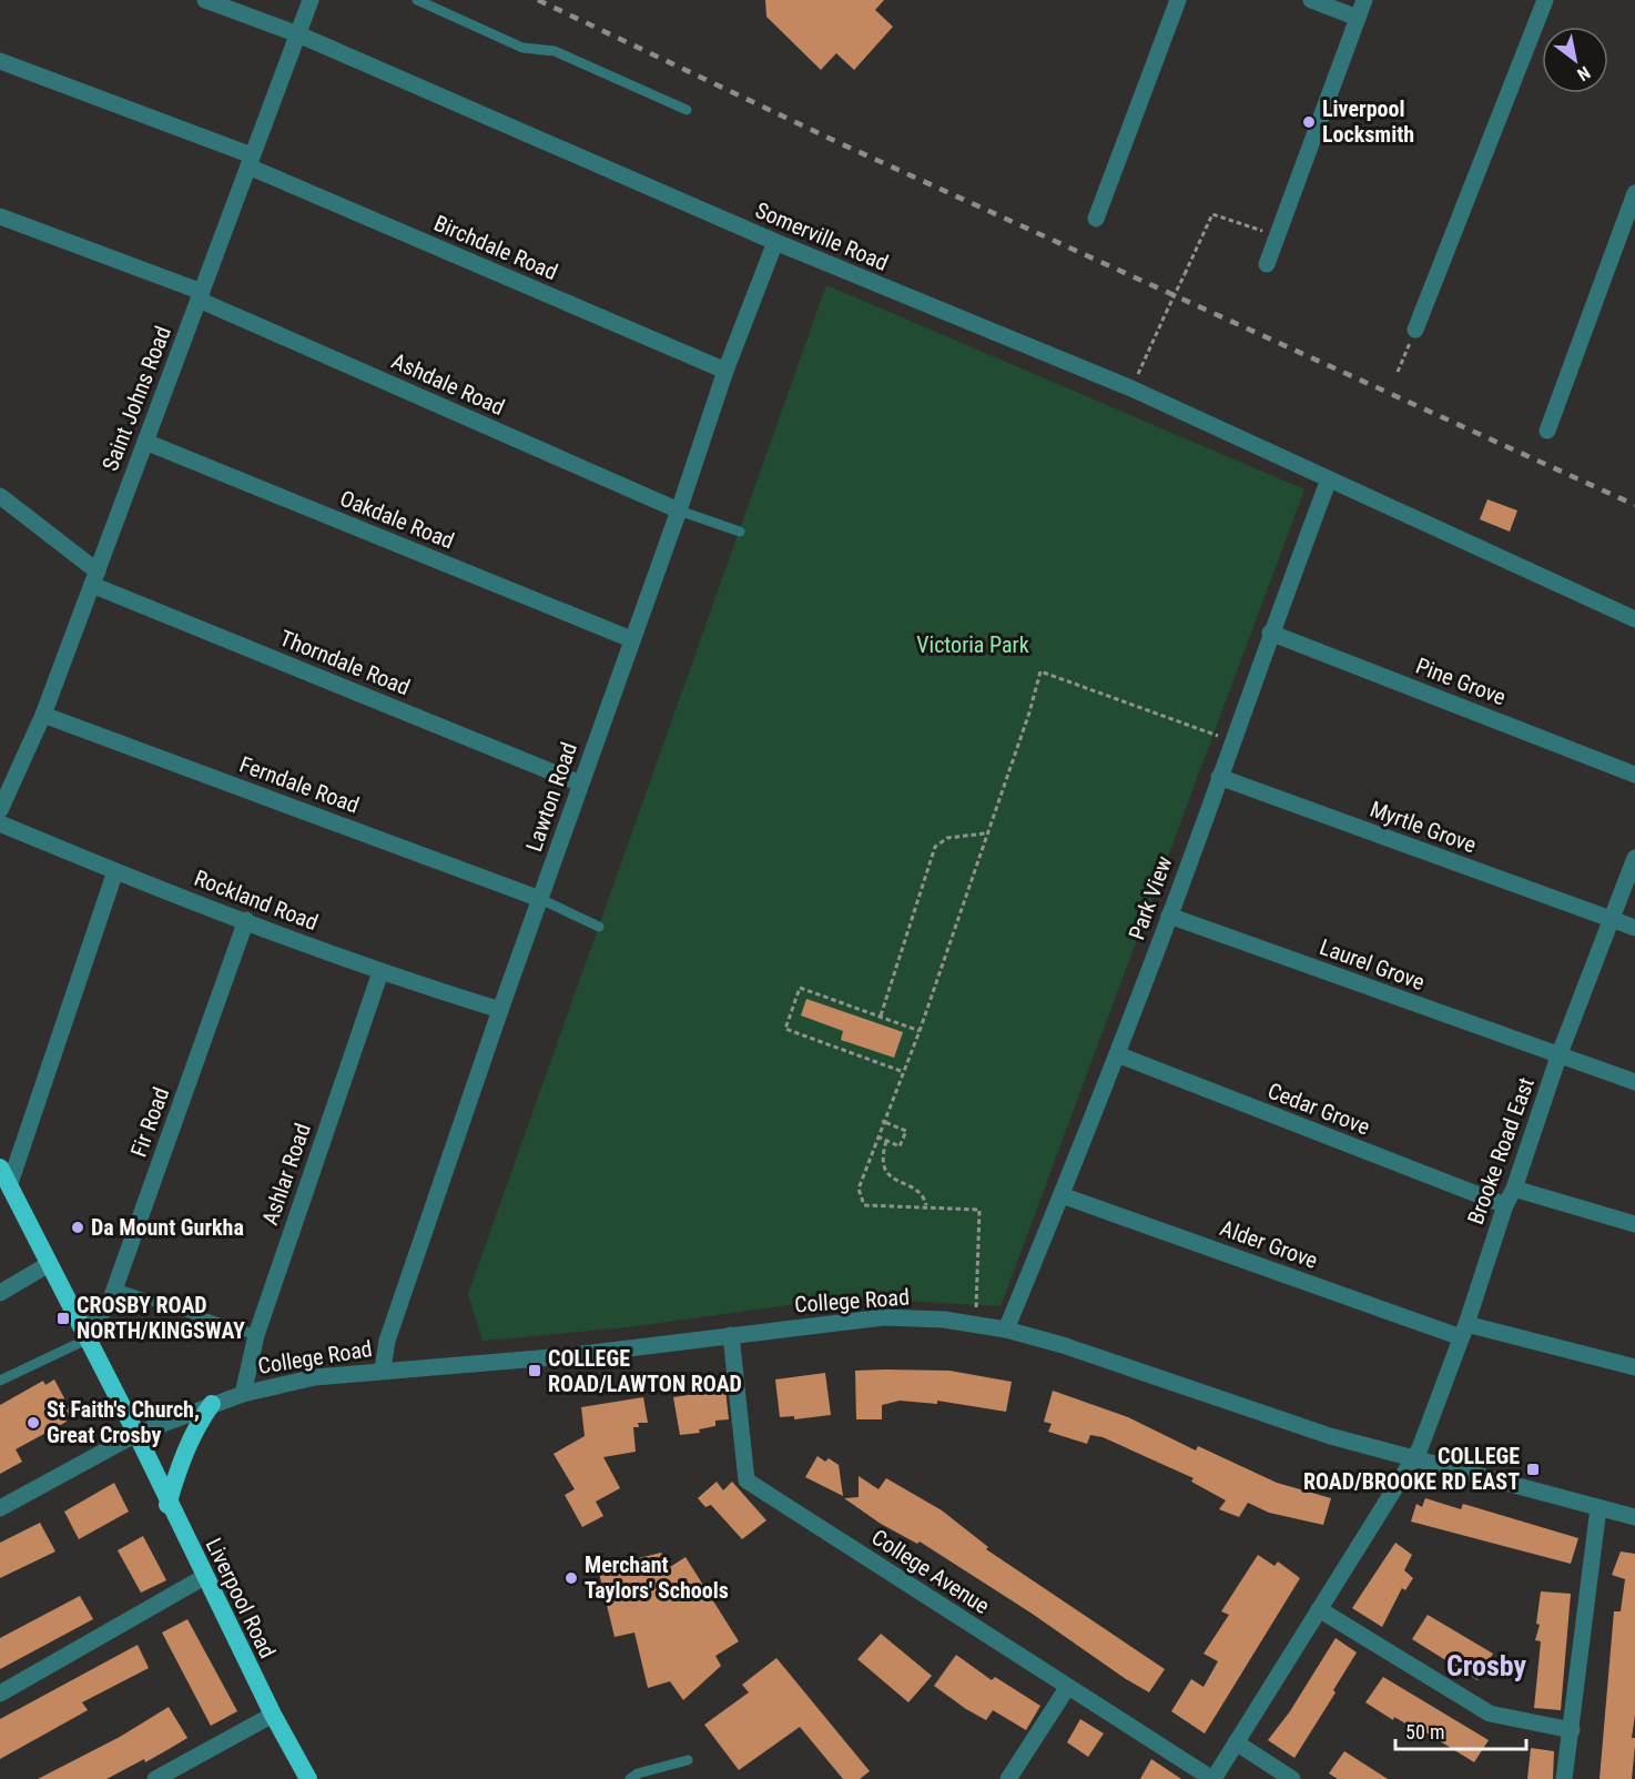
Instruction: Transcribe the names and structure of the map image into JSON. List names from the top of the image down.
{
  "streets": {
    "highway": ["Liverpool Road"],
    "street": [
      "Somerville Road",
      "Birchdale Road",
      "Ashdale Road",
      "Saint Johns Road",
      "Oakdale Road",
      "Thorndale Road",
      "Pine Grove",
      "Ferndale Road",
      "Lawton Road",
      "Myrtle Grove",
      "Park View",
      "Rockland Road",
      "Laurel Grove",
      "Cedar Grove",
      "Fir Road",
      "Brooke Road East",
      "Ashlar Road",
      "Alder Grove",
      "College Road",
      "College Avenue"
    ]
  },
  "crossings": [
    ["Somerville Road", "Saint Johns Road"],
    ["Somerville Road", "Lawton Road"],
    ["Somerville Road", "Park View"],
    ["Birchdale Road", "Saint Johns Road"],
    ["Birchdale Road", "Lawton Road"],
    ["Ashdale Road", "Saint Johns Road"],
    ["Ashdale Road", "Lawton Road"],
    ["Saint Johns Road", "Oakdale Road"],
    ["Saint Johns Road", "Thorndale Road"],
    ["Saint Johns Road", "Ferndale Road"],
    ["Oakdale Road", "Lawton Road"],
    ["Thorndale Road", "Lawton Road"],
    ["Pine Grove", "Park View"],
    ["Ferndale Road", "Lawton Road"],
    ["Lawton Road", "Rockland Road"],
    ["Lawton Road", "College Road"],
    ["Myrtle Grove", "Park View"],
    ["Myrtle Grove", "Brooke Road East"],
    ["Park View", "Laurel Grove"],
    ["Park View", "Cedar Grove"],
    ["Park View", "Alder Grove"],
    ["Park View", "College Road"],
    ["Rockland Road", "Fir Road"],
    ["Rockland Road", "Ashlar Road"],
    ["Laurel Grove", "Brooke Road East"],
    ["Cedar Grove", "Brooke Road East"],
    ["Fir Road", "Liverpool Road"],
    ["Brooke Road East", "Alder Grove"],
    ["Brooke Road East", "College Road"],
    ["Brooke Road East", "College Avenue"],
    ["Ashlar Road", "College Road"],
    ["College Road", "College Avenue"],
    ["College Road", "Liverpool Road"]
  ],
  "districts": ["Crosby"],
  "parks": ["Victoria Park"],
  "places": {
    "other": [
      "Liverpool Locksmith",
      "Da Mount Gurkha",
      "St Faith's Church, Great Crosby",
      "Merchant Taylors' Schools"
    ],
    "transit": ["CROSBY ROAD NORTH/KINGSWAY", "COLLEGE ROAD/LAWTON ROAD", "COLLEGE ROAD/BROOKE RD EAST"]
  },
  "scale_bar": "50 m",
  "north": "bottom right"
}
